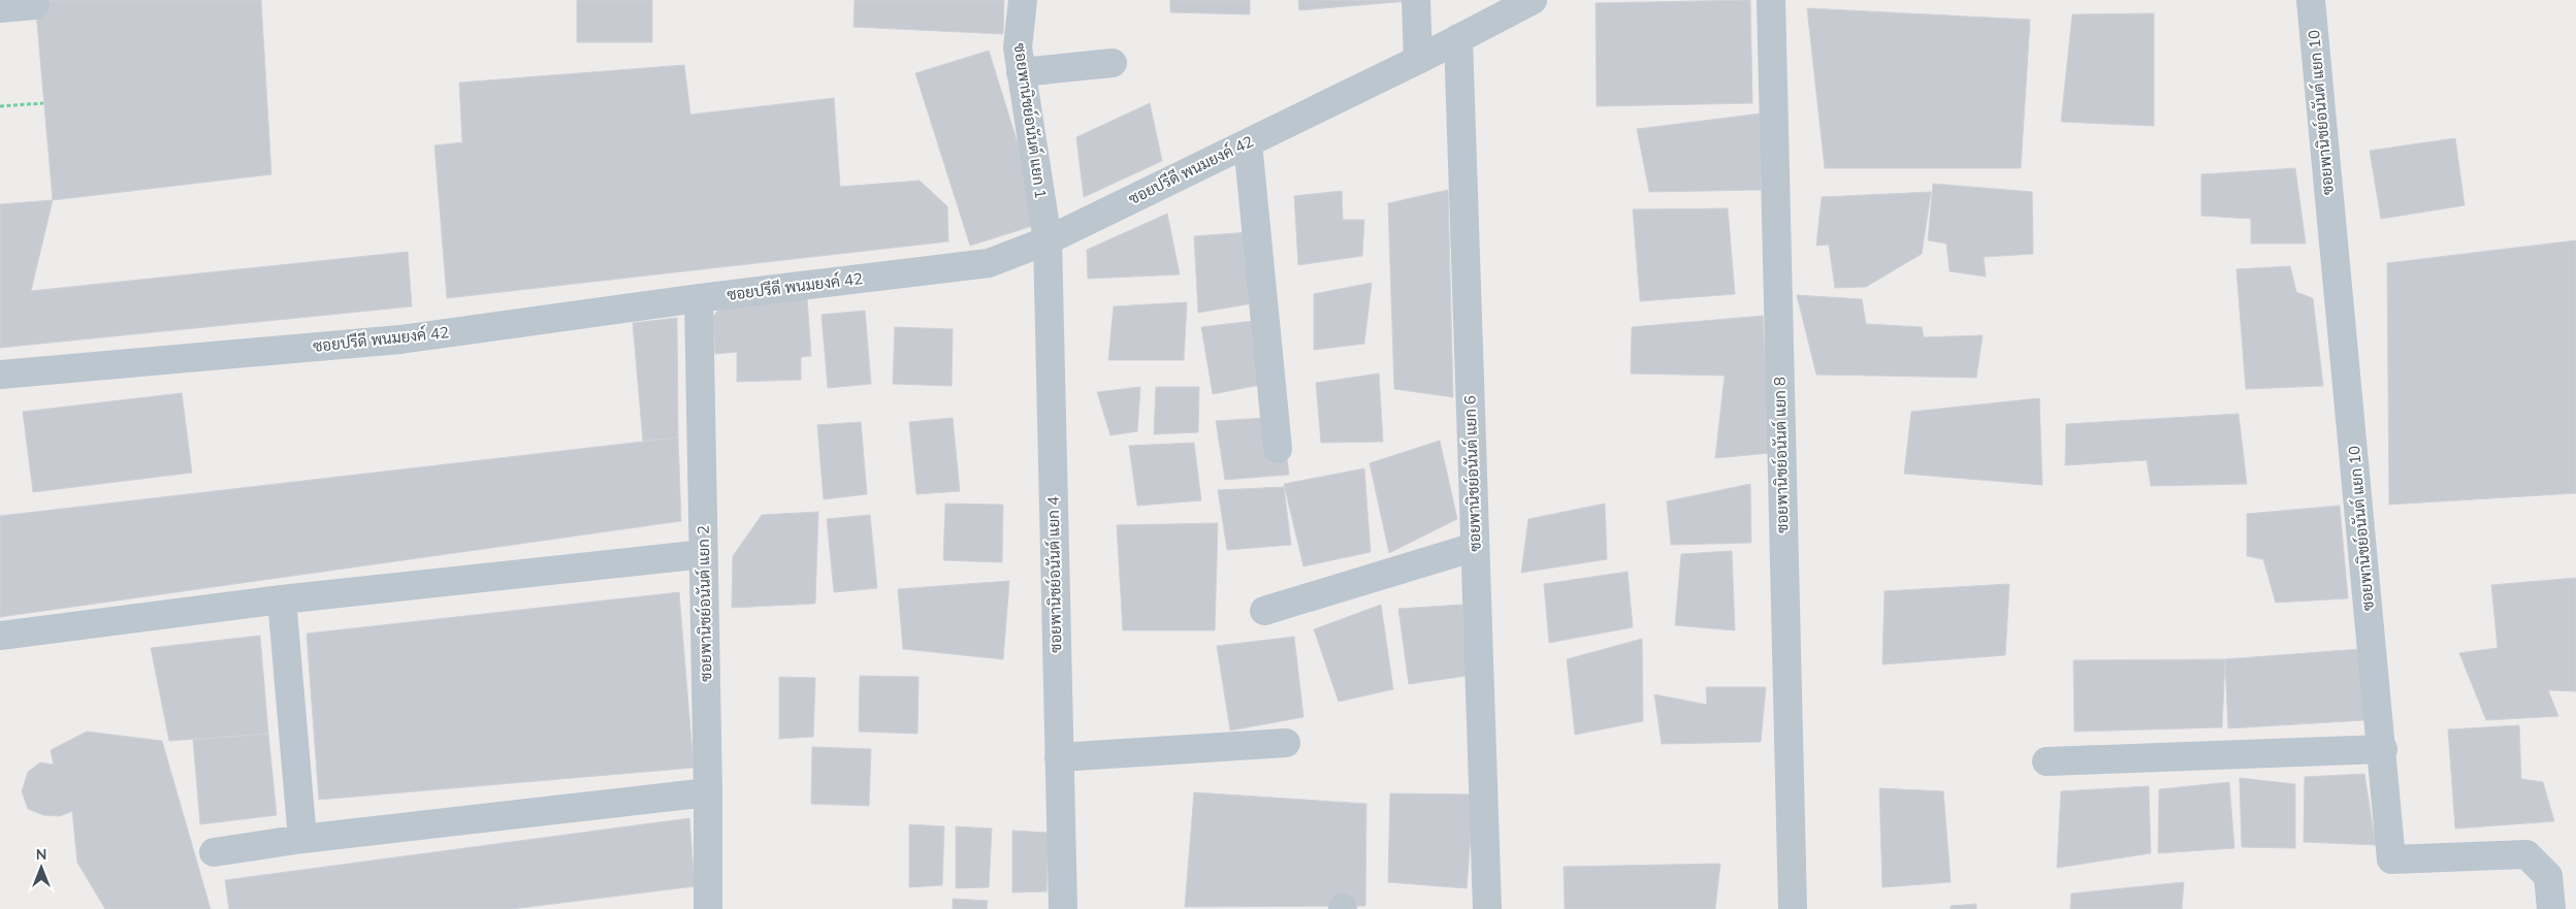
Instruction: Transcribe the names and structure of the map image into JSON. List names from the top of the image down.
{
  "streets": {
    "street": [
      "ซอยพานิชย์อนันต์ แยก 10",
      "ซอยพานิชย์อนันต์ แยก 1",
      "ซอยปรีดี พนมยงค์ 42",
      "ซอยพานิชย์อนันต์ แยก 8",
      "ซอยพานิชย์อนันต์ แยก 6",
      "ซอยพานิชย์อนันต์ แยก 4",
      "ซอยพานิชย์อนันต์ แยก 2"
    ]
  },
  "crossings": [
    ["ซอยพานิชย์อนันต์ แยก 1", "ซอยปรีดี พนมยงค์ 42"],
    ["ซอยพานิชย์อนันต์ แยก 1", "ซอยพานิชย์อนันต์ แยก 4"],
    ["ซอยปรีดี พนมยงค์ 42", "ซอยพานิชย์อนันต์ แยก 6"],
    ["ซอยปรีดี พนมยงค์ 42", "ซอยพานิชย์อนันต์ แยก 4"],
    ["ซอยปรีดี พนมยงค์ 42", "ซอยพานิชย์อนันต์ แยก 2"]
  ],
  "north": "top"
}
